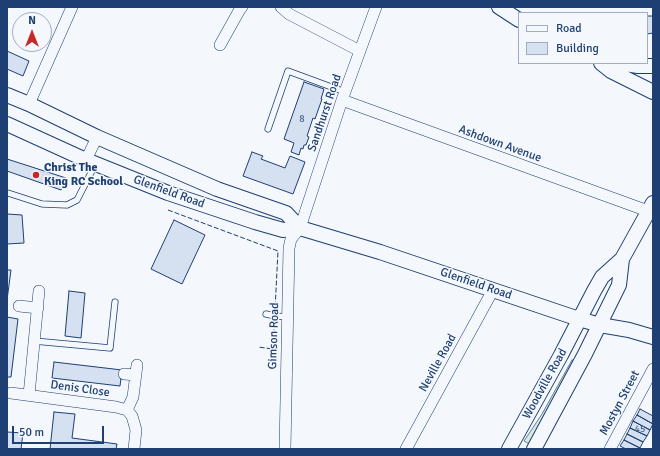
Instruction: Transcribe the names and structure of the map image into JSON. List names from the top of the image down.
{
  "streets": {
    "street": [
      "Sandhurst Road",
      "Ashdown Avenue",
      "Glenfield Road",
      "Gimson Road",
      "Neville Road",
      "Woodville Road",
      "Denis Close",
      "Mostyn Street"
    ]
  },
  "crossings": [
    ["Sandhurst Road", "Ashdown Avenue"],
    ["Sandhurst Road", "Glenfield Road"],
    ["Sandhurst Road", "Gimson Road"],
    ["Glenfield Road", "Gimson Road"],
    ["Glenfield Road", "Neville Road"],
    ["Glenfield Road", "Woodville Road"]
  ],
  "places": ["Christ The King RC School"],
  "house_numbers": ["8", "45"],
  "legend": ["Road", "Building"],
  "scale_bar": "50 m",
  "north": "top"
}
